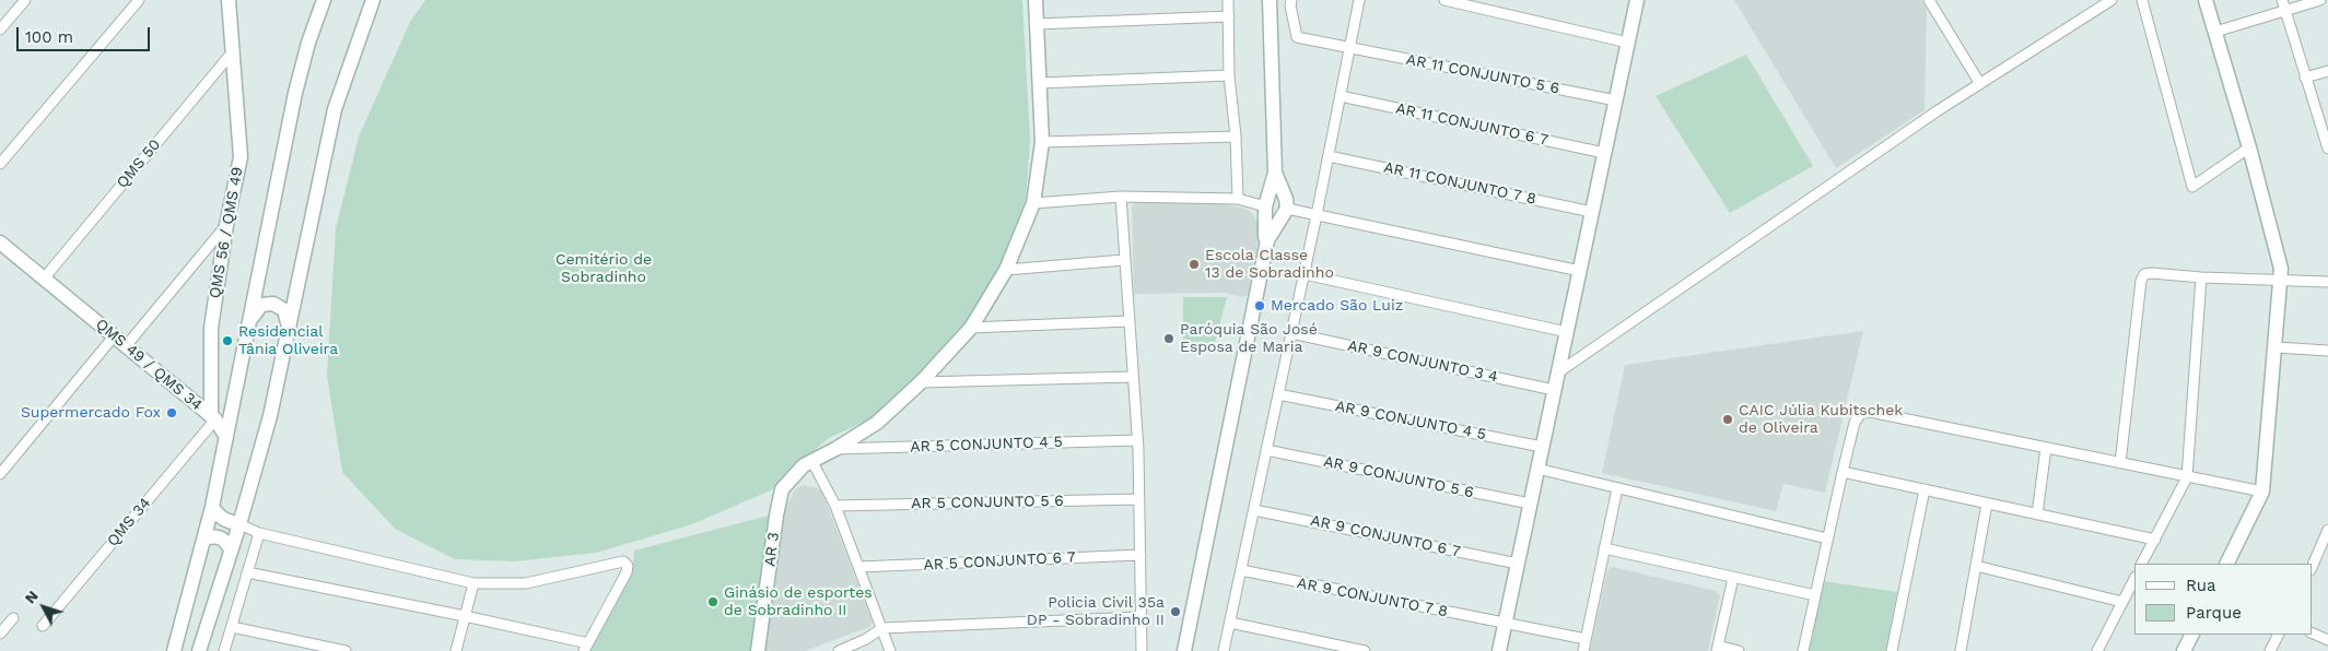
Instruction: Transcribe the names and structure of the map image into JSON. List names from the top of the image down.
{
  "streets": {
    "street": [
      "AR 11 CONJUNTO 5 6",
      "AR 11 CONJUNTO 6 7",
      "QMS 50",
      "AR 11 CONJUNTO 7 8",
      "QMS 56 / QMS 49",
      "AR 9 CONJUNTO 3 4",
      "QMS 49 / QMS 34",
      "AR 9 CONJUNTO 4 5",
      "AR 5 CONJUNTO 4 5",
      "AR 9 CONJUNTO 5 6",
      "AR 5 CONJUNTO 5 6",
      "QMS 34",
      "AR 9 CONJUNTO 6 7",
      "AR 3",
      "AR 5 CONJUNTO 6 7",
      "AR 9 CONJUNTO 7 8"
    ]
  },
  "crossings": [
    ["QMS 50", "QMS 56 / QMS 49"],
    ["QMS 50", "QMS 49 / QMS 34"],
    ["QMS 56 / QMS 49", "QMS 49 / QMS 34"],
    ["QMS 56 / QMS 49", "QMS 34"],
    ["QMS 49 / QMS 34", "QMS 34"],
    ["AR 5 CONJUNTO 4 5", "AR 3"]
  ],
  "parks": ["Cemitério de Sobradinho"],
  "places": [
    "Escola Classe 13 de Sobradinho",
    "Mercado São Luiz",
    "Paróquia São José Esposa de Maria",
    "Residencial Tânia Oliveira",
    "Supermercado Fox",
    "CAIC Júlia Kubitschek de Oliveira",
    "Ginásio de esportes de Sobradinho II",
    "Policia Civil 35a DP - Sobradinho II"
  ],
  "legend": ["Rua", "Parque"],
  "scale_bar": "100 m",
  "north": "top left"
}
